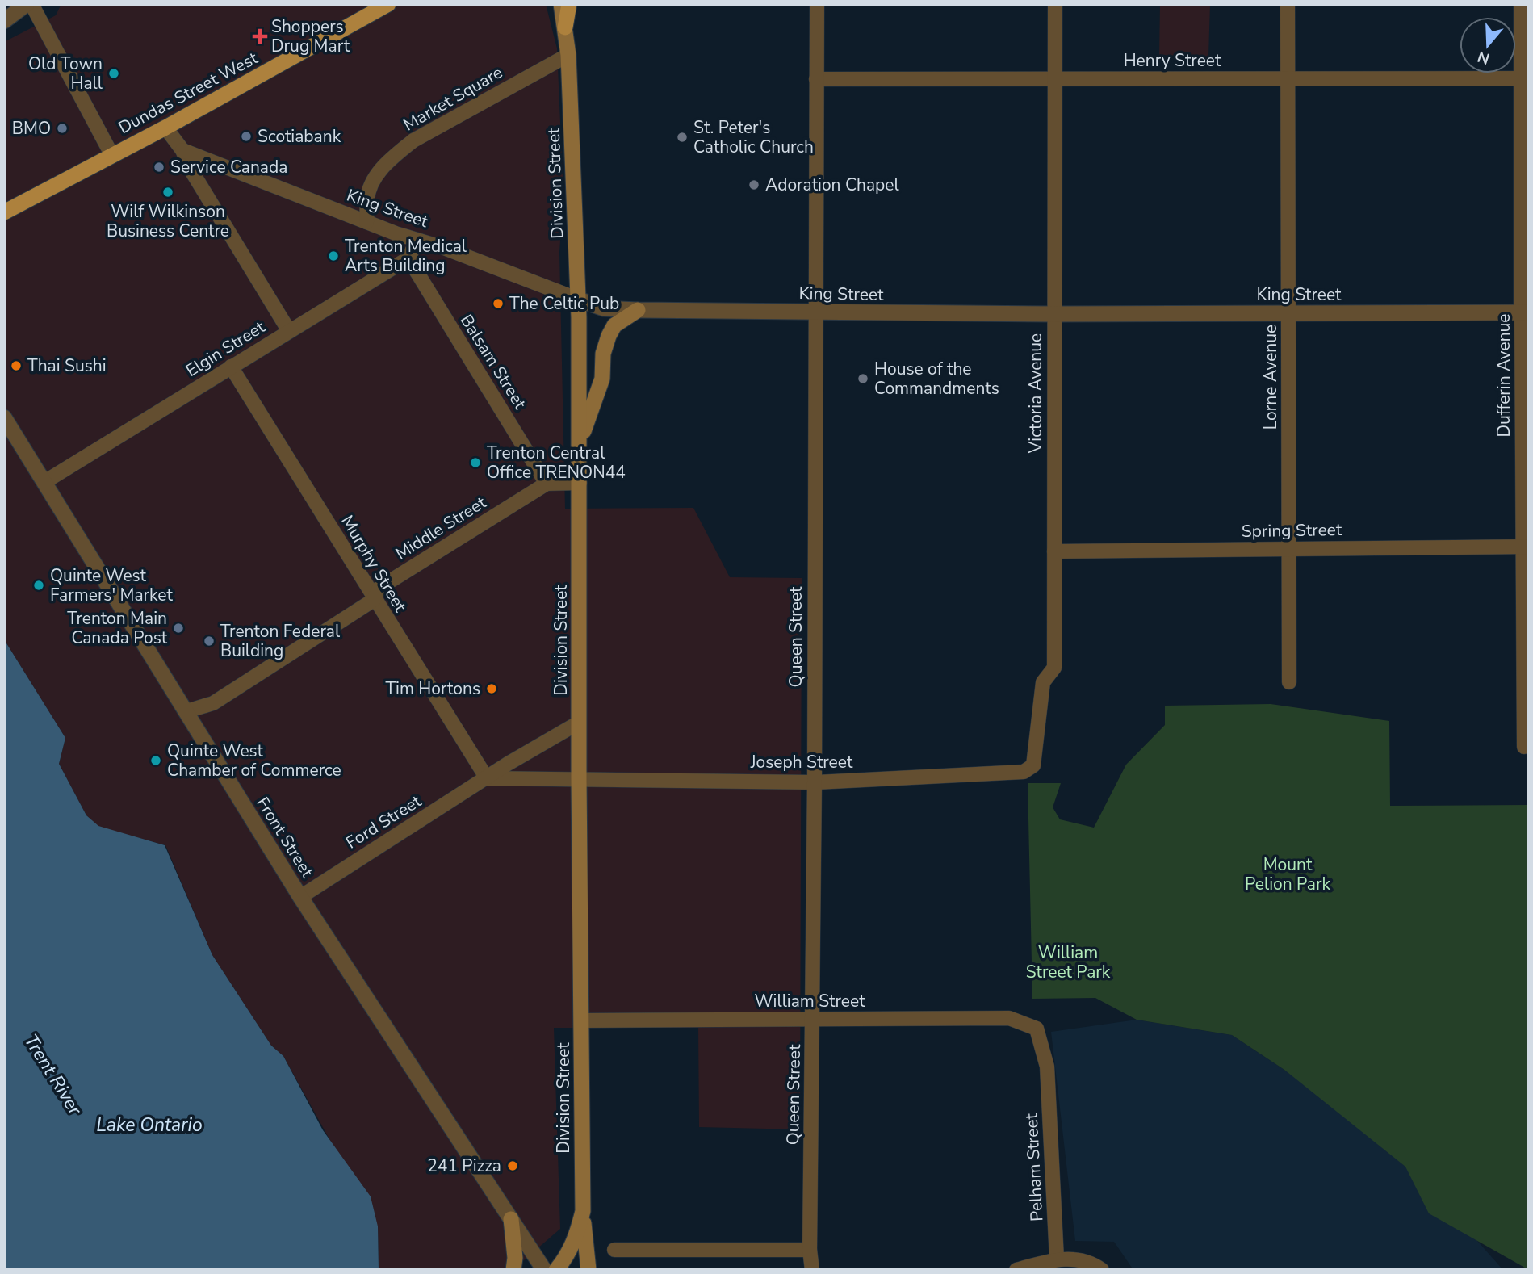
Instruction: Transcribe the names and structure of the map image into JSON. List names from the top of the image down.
{
  "streets": {
    "main road": ["Dundas Street West", "Division Street"],
    "street": [
      "Henry Street",
      "Market Square",
      "King Street",
      "Elgin Street",
      "Balsam Street",
      "Dufferin Avenue",
      "Lorne Avenue",
      "Victoria Avenue",
      "Middle Street",
      "Spring Street",
      "Murphy Street",
      "Queen Street",
      "Joseph Street",
      "Ford Street",
      "Front Street",
      "William Street",
      "Pelham Street"
    ]
  },
  "crossings": [
    ["Henry Street", "Dufferin Avenue"],
    ["Henry Street", "Lorne Avenue"],
    ["Henry Street", "Victoria Avenue"],
    ["Henry Street", "Queen Street"],
    ["Market Square", "Division Street"],
    ["Market Square", "King Street"],
    ["Division Street", "King Street"],
    ["Division Street", "Joseph Street"],
    ["Division Street", "Ford Street"],
    ["Division Street", "William Street"],
    ["King Street", "Dufferin Avenue"],
    ["King Street", "Lorne Avenue"],
    ["King Street", "Victoria Avenue"],
    ["King Street", "Queen Street"],
    ["Elgin Street", "Balsam Street"],
    ["Elgin Street", "Murphy Street"],
    ["Elgin Street", "Front Street"],
    ["Balsam Street", "Middle Street"],
    ["Dufferin Avenue", "Spring Street"],
    ["Lorne Avenue", "Spring Street"],
    ["Victoria Avenue", "Spring Street"],
    ["Victoria Avenue", "Joseph Street"],
    ["Middle Street", "Murphy Street"],
    ["Middle Street", "Front Street"],
    ["Murphy Street", "Ford Street"],
    ["Queen Street", "Joseph Street"],
    ["Queen Street", "William Street"],
    ["Ford Street", "Front Street"],
    ["William Street", "Pelham Street"]
  ],
  "water": ["Trent River", "Lake Ontario"],
  "parks": ["Mount Pelion Park", "William Street Park"],
  "places": {
    "health": ["Shoppers Drug Mart"],
    "other": [
      "Old Town Hall",
      "BMO",
      "Scotiabank",
      "St. Peter's Catholic Church",
      "Service Canada",
      "Adoration Chapel",
      "Wilf Wilkinson Business Centre",
      "Trenton Medical Arts Building",
      "The Celtic Pub",
      "Thai Sushi",
      "House of the Commandments",
      "Trenton Central Office TRENON44",
      "Quinte West Farmers' Market",
      "Trenton Main Canada Post",
      "Trenton Federal Building",
      "Tim Hortons",
      "Quinte West Chamber of Commerce",
      "241 Pizza"
    ]
  },
  "north": "bottom"
}
